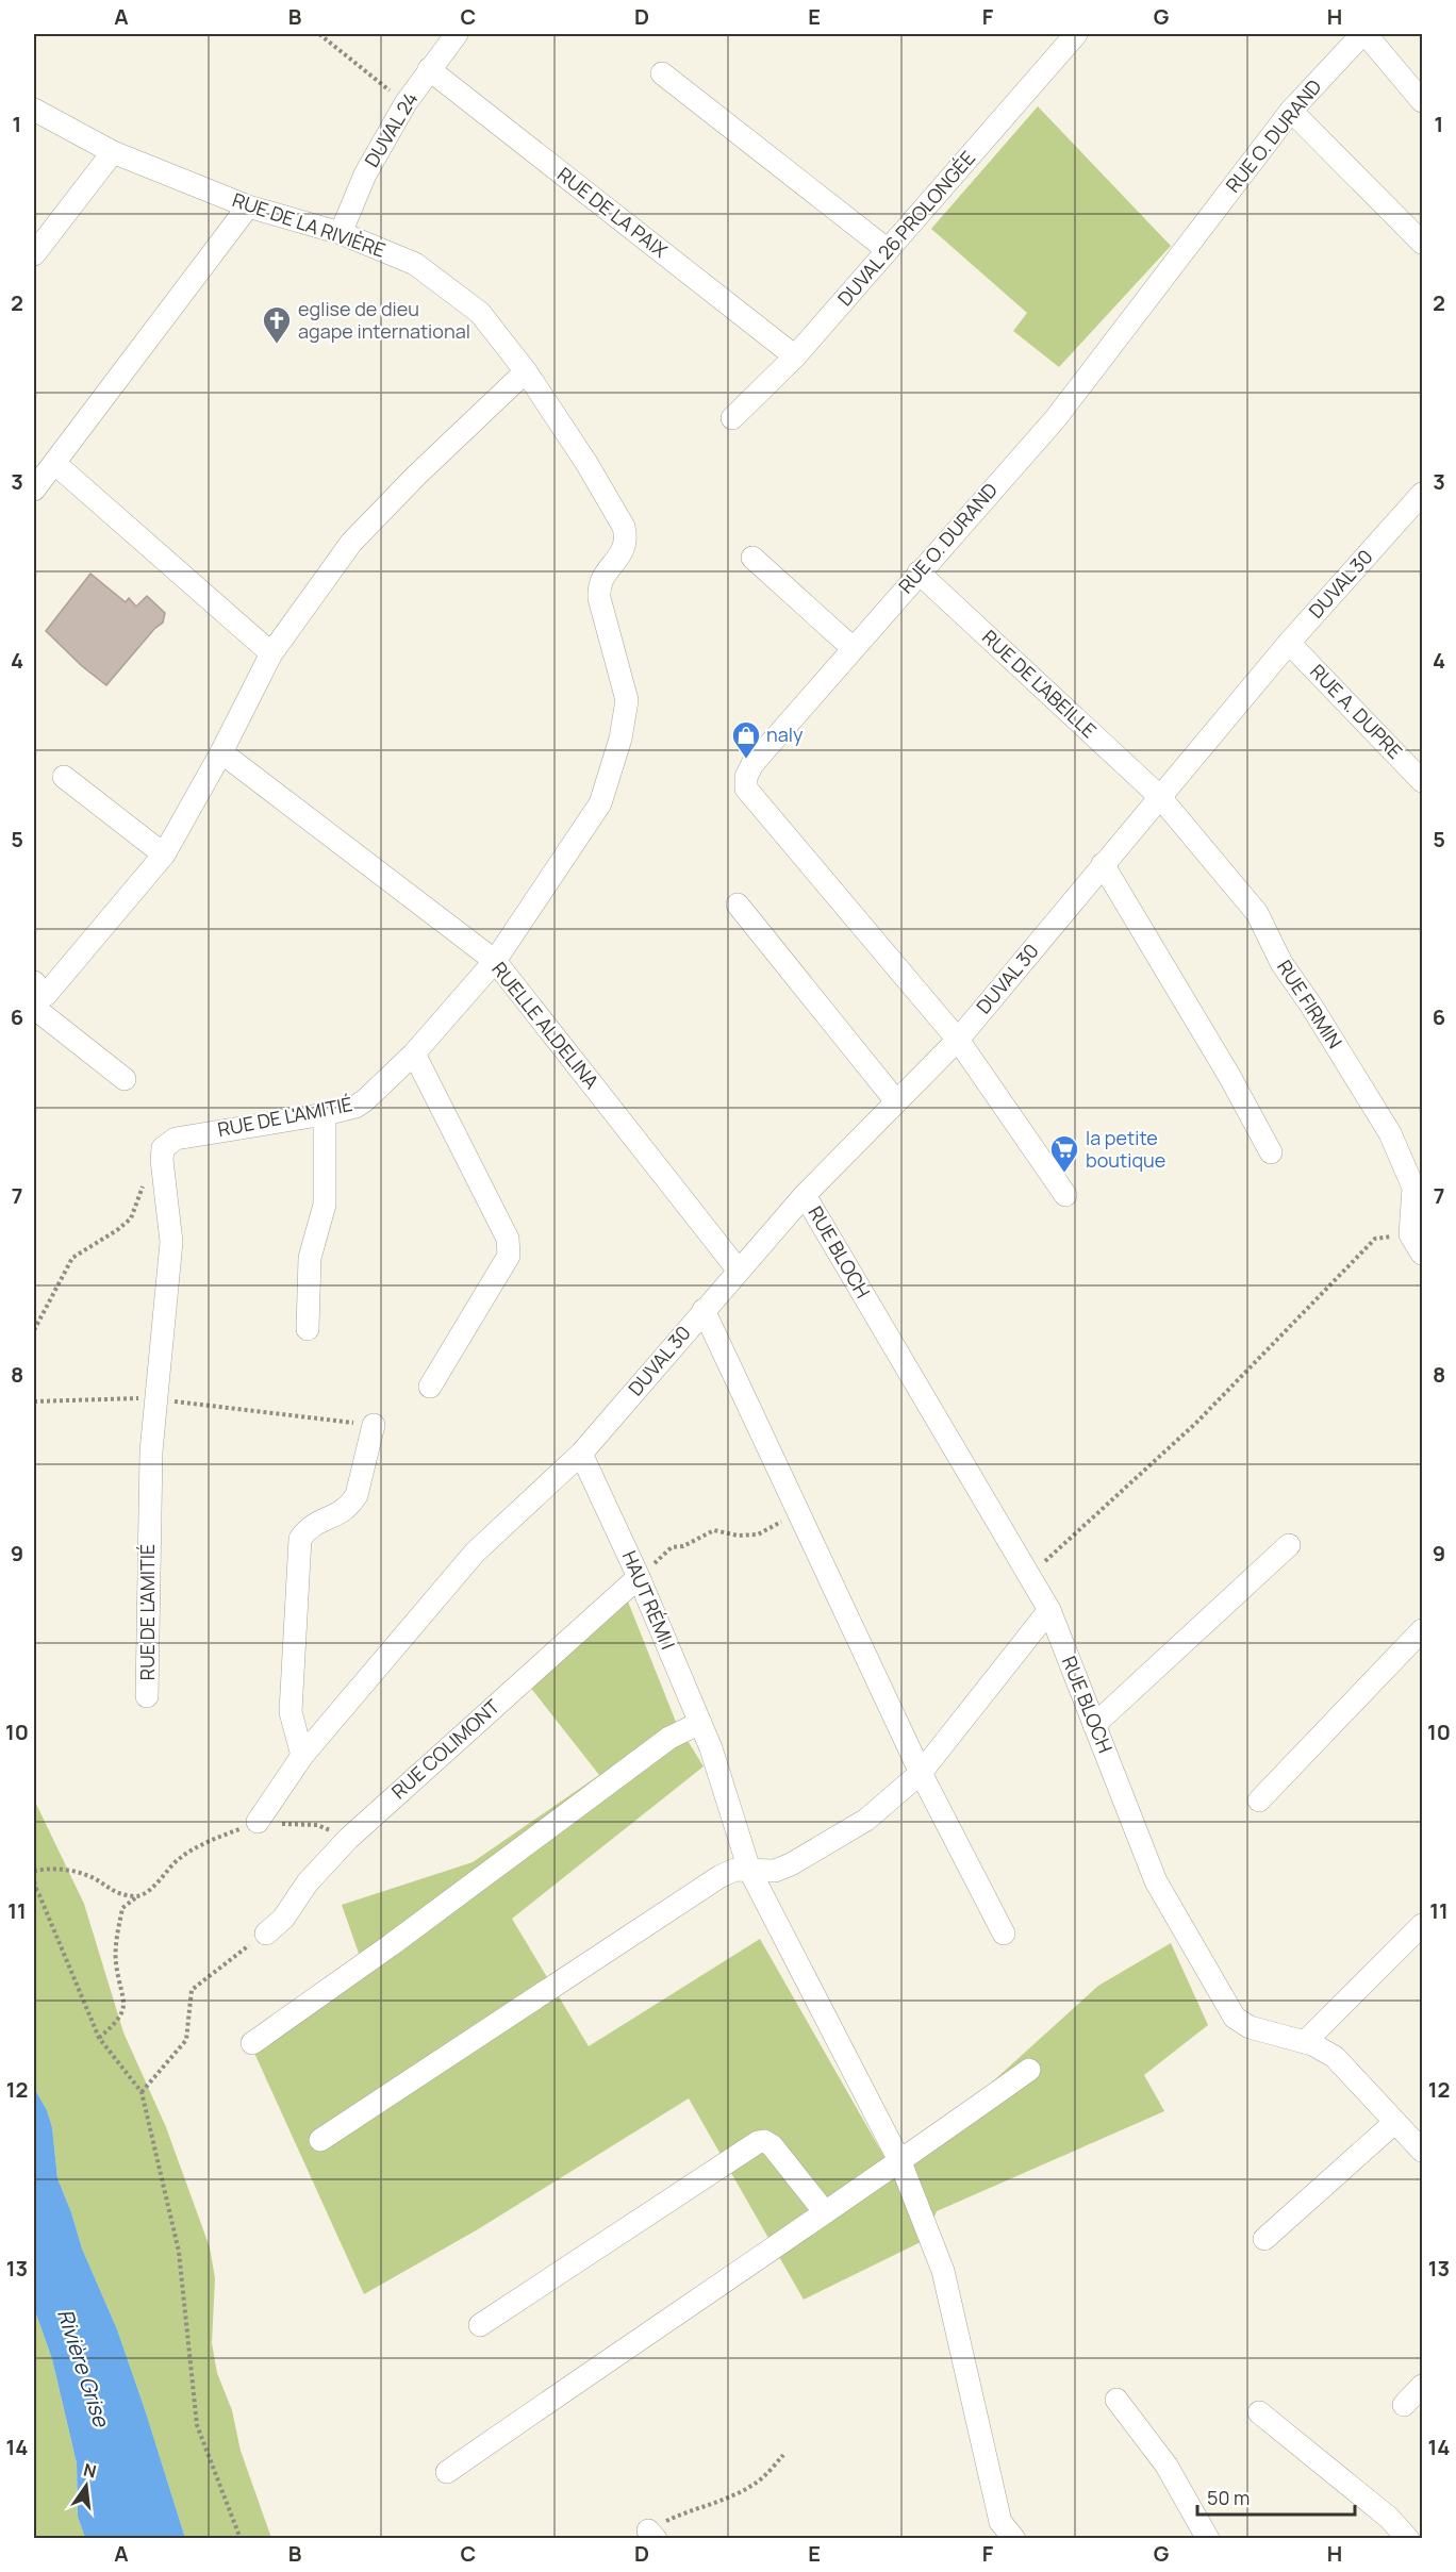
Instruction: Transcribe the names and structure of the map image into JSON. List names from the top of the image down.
{
  "streets": {
    "street": [
      "DUVAL 24",
      "RUE O. DURAND",
      "RUE DE LA PAIX",
      "RUE DE LA RIVIÈRE",
      "DUVAL 26 PROLONGÉE",
      "DUVAL 30",
      "RUE DE L'ABEILLE",
      "RUE A. DUPRE",
      "RUE FIRMIN",
      "RUELLE ALDELINA",
      "RUE DE L'AMITIÉ",
      "RUE BLOCH",
      "HAUT RÉMI I",
      "RUE COLIMONT"
    ]
  },
  "crossings": [
    ["DUVAL 24", "RUE DE LA PAIX"],
    ["DUVAL 24", "RUE DE LA RIVIÈRE"],
    ["RUE O. DURAND", "DUVAL 30"],
    ["RUE O. DURAND", "RUE DE L'ABEILLE"],
    ["RUE DE LA PAIX", "DUVAL 26 PROLONGÉE"],
    ["RUE DE LA RIVIÈRE", "RUE DE L'AMITIÉ"],
    ["DUVAL 30", "RUE DE L'ABEILLE"],
    ["DUVAL 30", "RUE A. DUPRE"],
    ["DUVAL 30", "RUE FIRMIN"],
    ["DUVAL 30", "RUELLE ALDELINA"],
    ["DUVAL 30", "RUE BLOCH"],
    ["DUVAL 30", "HAUT RÉMI I"],
    ["RUE DE L'ABEILLE", "RUE FIRMIN"],
    ["RUELLE ALDELINA", "RUE DE L'AMITIÉ"],
    ["HAUT RÉMI I", "RUE COLIMONT"]
  ],
  "water": ["Rivière Grise"],
  "places": {
    "church": ["eglise de dieu agape international"],
    "shop": ["naly"],
    "supermarket": ["la petite boutique"]
  },
  "scale_bar": "50 m",
  "north": "top",
  "grid": {
    "columns": [
      "A",
      "B",
      "C",
      "D",
      "E",
      "F",
      "G",
      "H"
    ],
    "rows": [
      "1",
      "2",
      "3",
      "4",
      "5",
      "6",
      "7",
      "8",
      "9",
      "10",
      "11",
      "12",
      "13",
      "14"
    ]
  }
}
